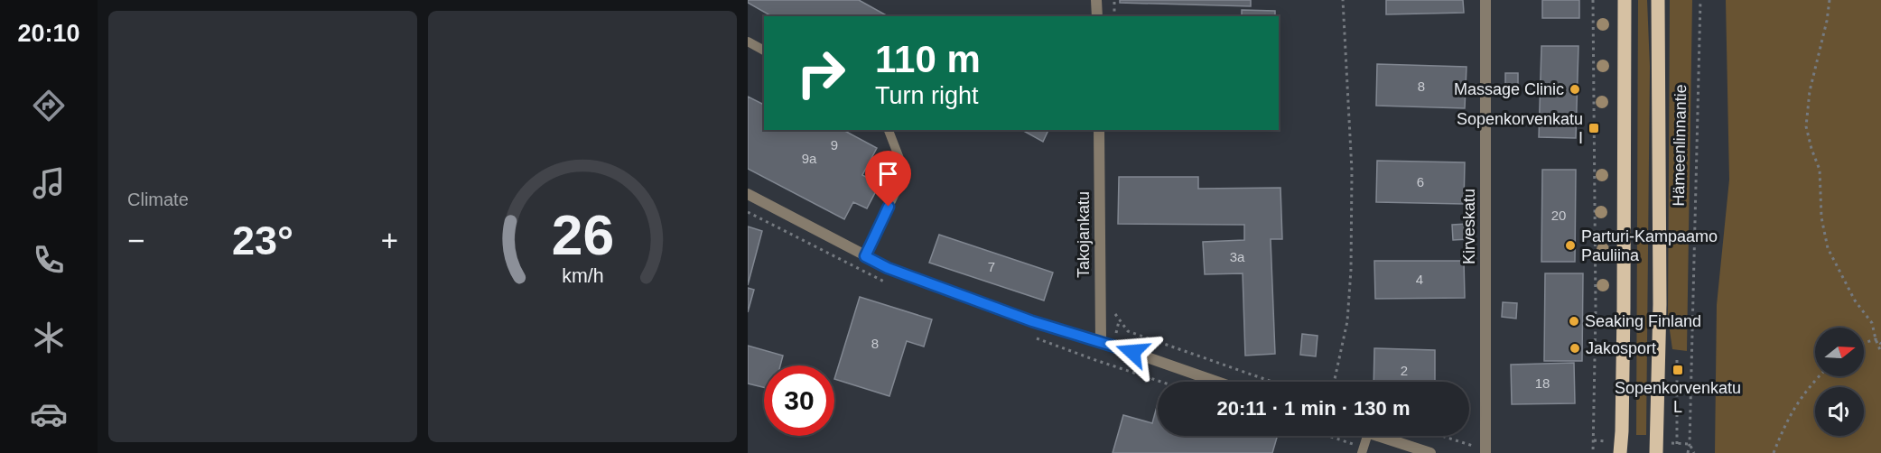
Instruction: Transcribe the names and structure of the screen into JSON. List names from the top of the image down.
{
  "streets": {
    "main road": ["Hämeenlinnantie"],
    "street": ["Kirveskatu", "Takojankatu"]
  },
  "places": {
    "other": [
      "Massage Clinic",
      "Parturi-Kampaamo Pauliina",
      "Seaking Finland",
      "Jakosport"
    ],
    "transit": ["Sopenkorvenkatu I", "Sopenkorvenkatu L"]
  },
  "house_numbers": [
    "8",
    "9",
    "9a",
    "6",
    "20",
    "3a",
    "7",
    "4",
    "8",
    "2",
    "18"
  ],
  "north": "right",
  "page": {
    "tabs": "20:10",
    "tile": "Climate",
    "turn": ["110 m", "Turn right"],
    "heat": ["−", "23°", "+"],
    "limit": "30",
    "trip": "20:11 · 1 min · 130 m",
    "gauge": ["26", "km/h"]
  }
}
